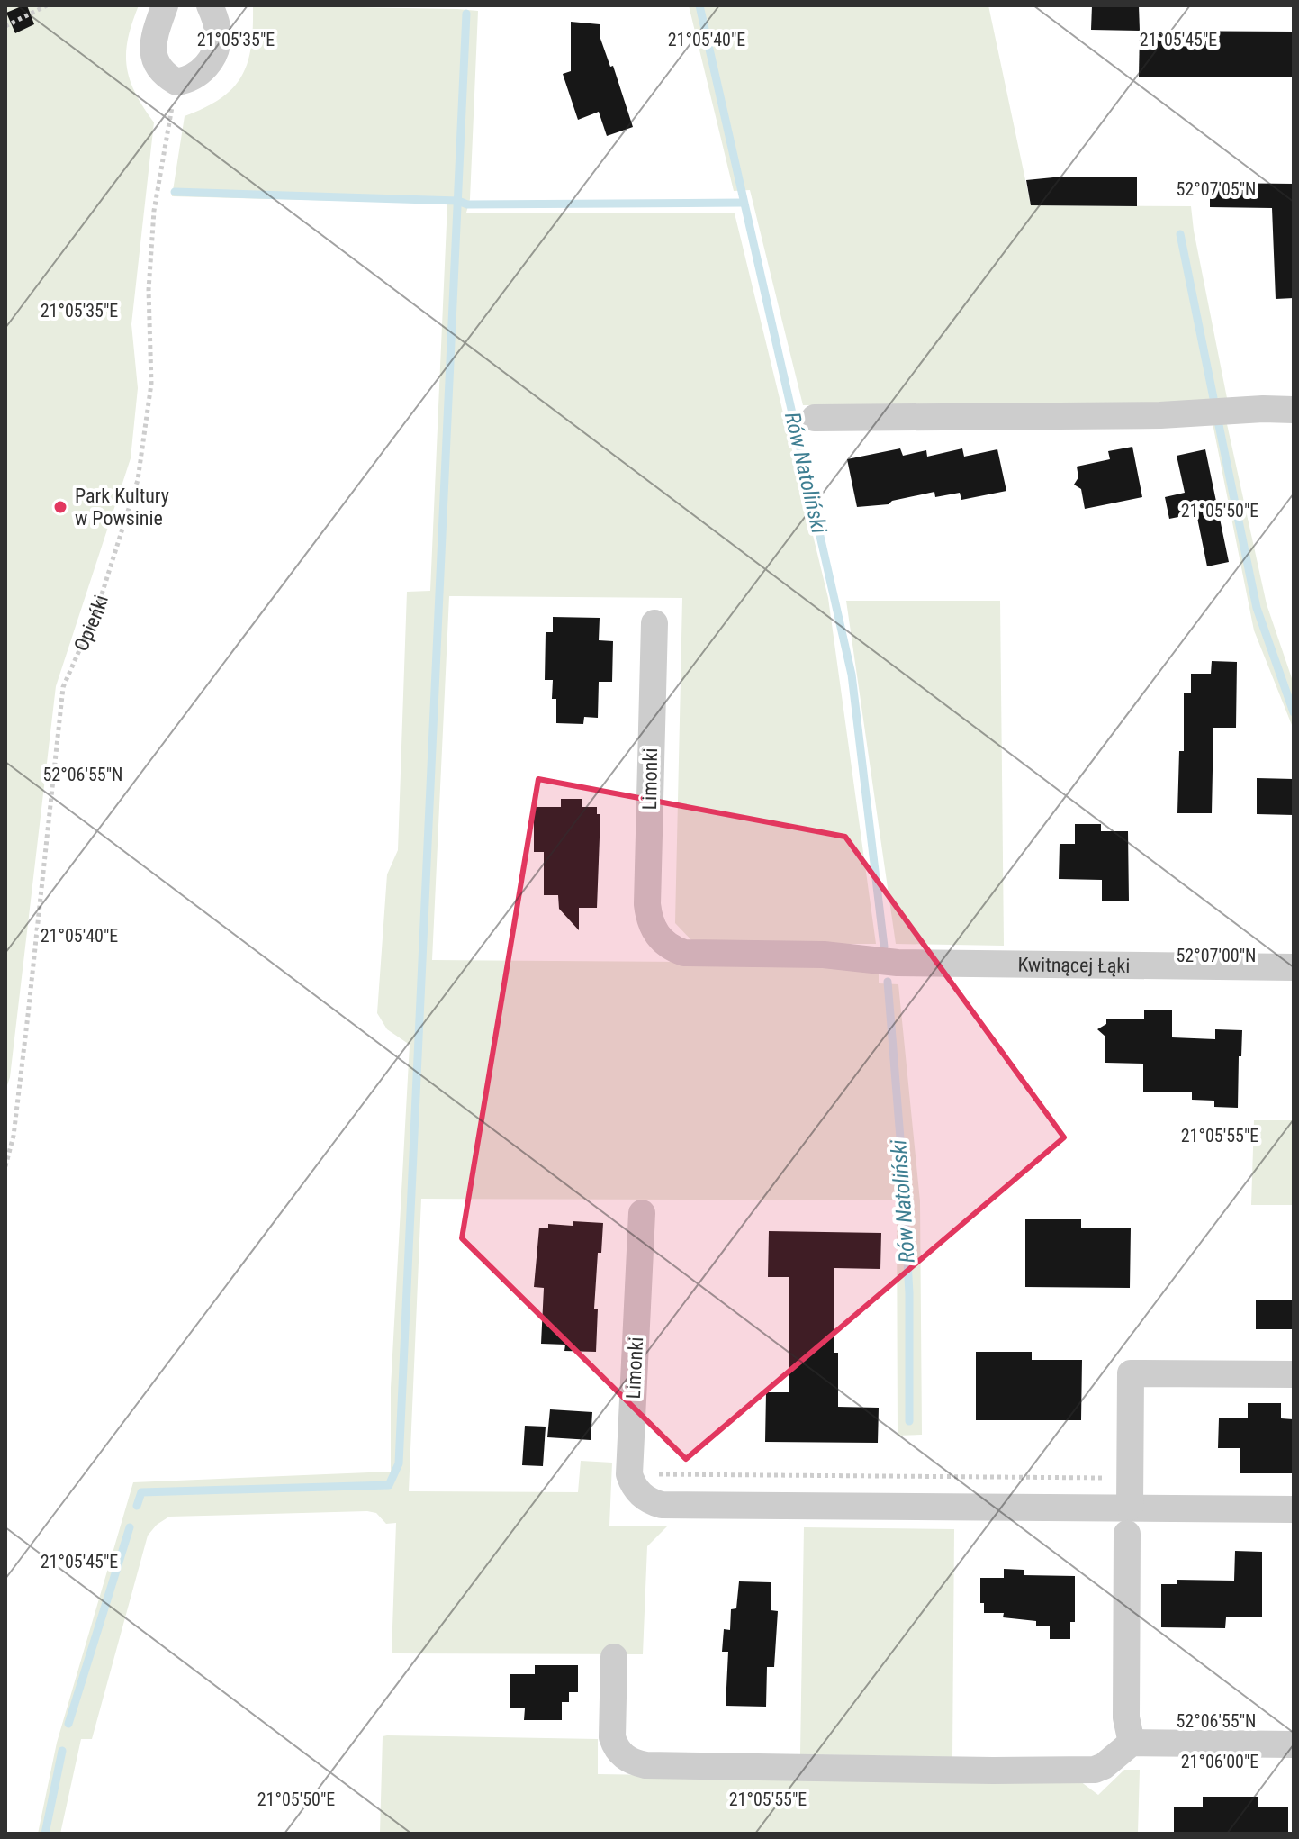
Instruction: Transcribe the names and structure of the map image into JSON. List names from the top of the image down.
{
  "streets": {
    "street": ["Limonki", "Kwitnącej Łąki"],
    "path": ["Opieńki"]
  },
  "crossings": [
    ["Limonki", "Kwitnącej Łąki"]
  ],
  "water": ["Rów Natoliński"],
  "places": ["Park Kultury w Powsinie"],
  "coordinates": [
    "21°05'35\"E",
    "21°05'40\"E",
    "21°05'45\"E",
    "52°07'05\"N",
    "21°05'50\"E",
    "52°06'55\"N",
    "52°07'00\"N",
    "21°05'55\"E",
    "21°06'00\"E"
  ]
}
